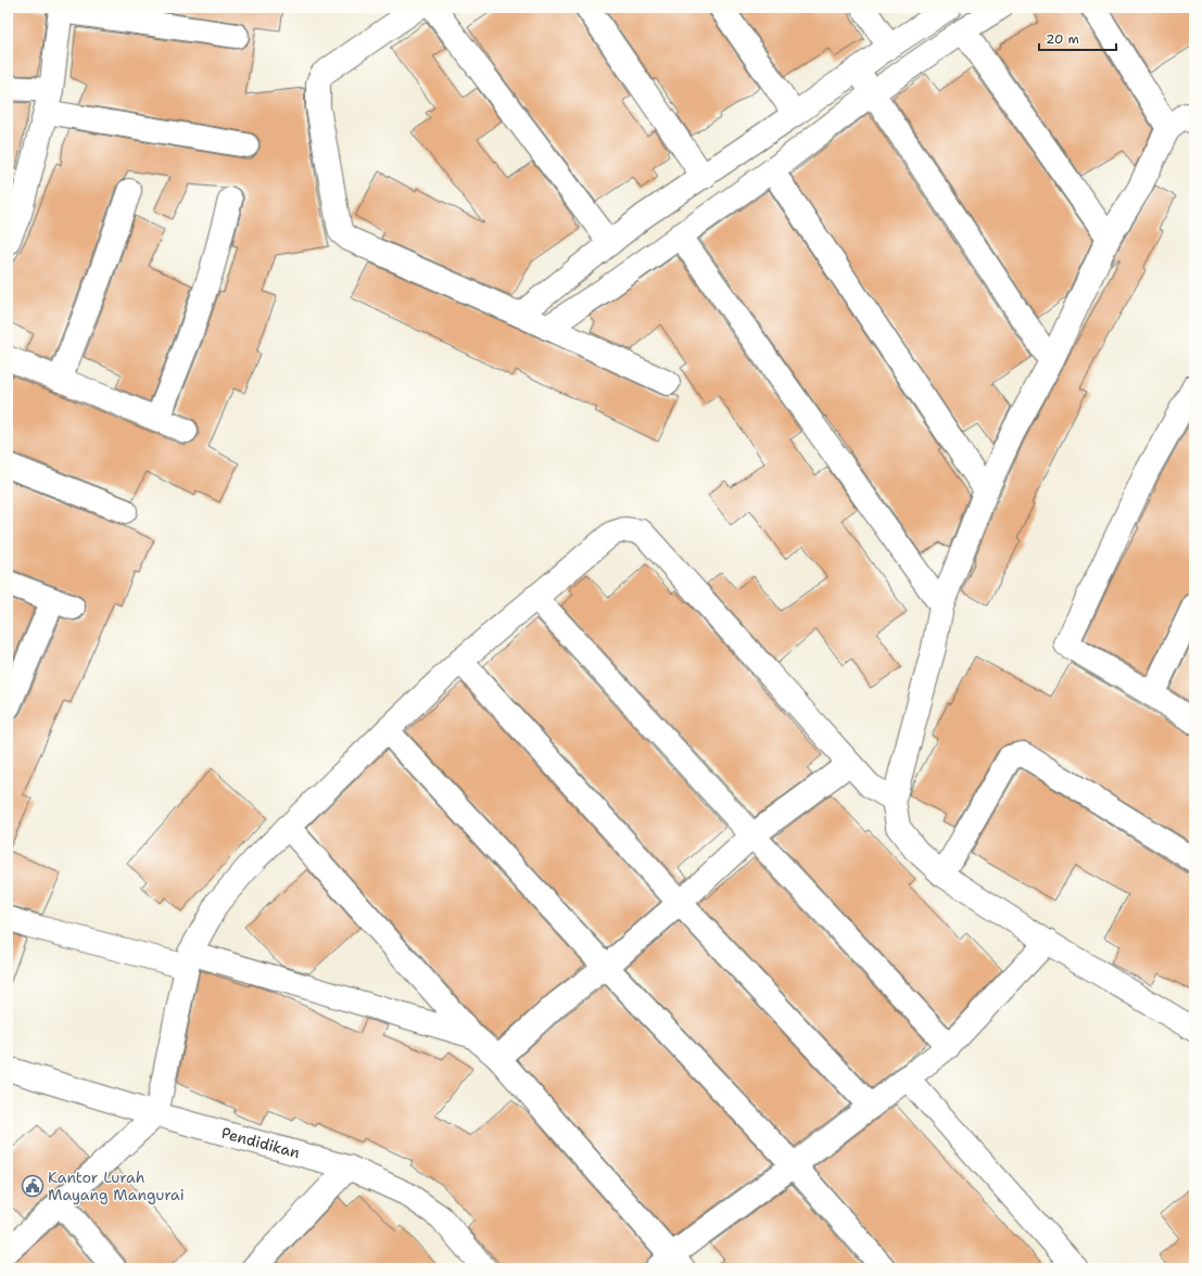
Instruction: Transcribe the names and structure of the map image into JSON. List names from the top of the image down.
{
  "streets": {
    "street": ["Pendidikan"]
  },
  "places": {
    "public building": ["Kantor Lurah Mayang Mangurai"]
  },
  "scale_bar": "20 m"
}
